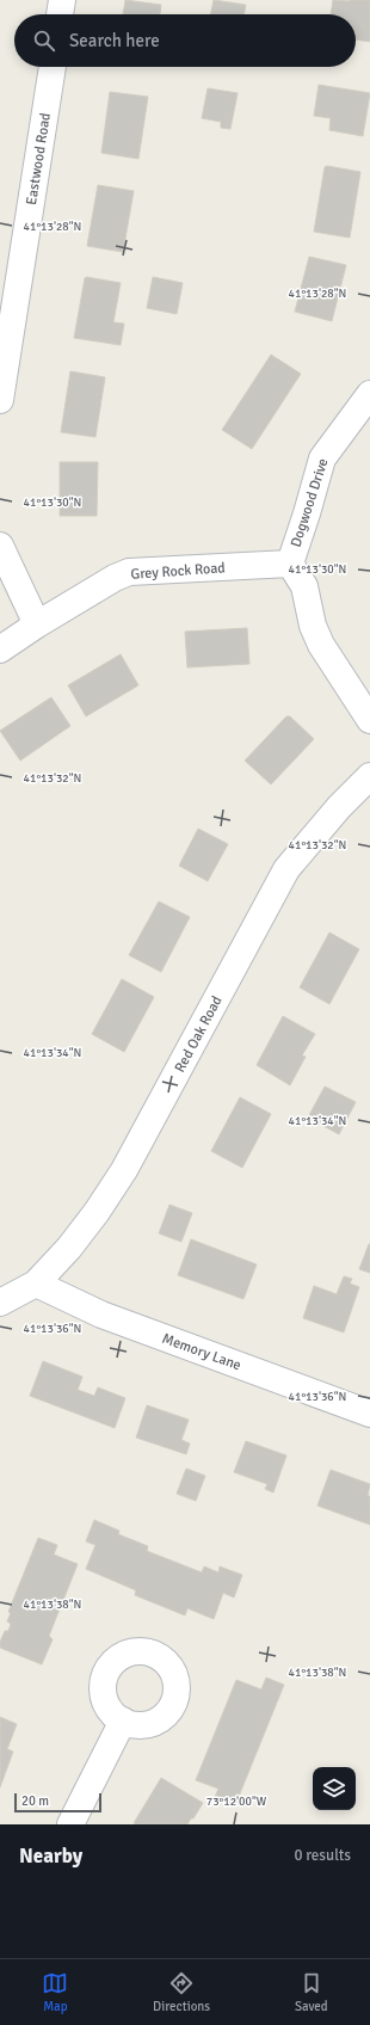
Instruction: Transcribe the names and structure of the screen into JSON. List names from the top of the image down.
{
  "streets": {
    "street": [
      "Eastwood Road",
      "Dogwood Drive",
      "Grey Rock Road",
      "Red Oak Road",
      "Memory Lane"
    ]
  },
  "crossings": [
    ["Dogwood Drive", "Grey Rock Road"],
    ["Red Oak Road", "Memory Lane"]
  ],
  "scale_bar": "20 m",
  "page": {
    "search": "Search here",
    "scale": "20 m",
    "heading": ["Nearby", "0 results"],
    "nav": ["Map", "Directions", "Saved"]
  },
  "coordinates": [
    "41°13'28\"N",
    "41°13'30\"N",
    "41°13'32\"N",
    "41°13'34\"N",
    "41°13'36\"N",
    "41°13'38\"N",
    "73°12'00\"W"
  ]
}
